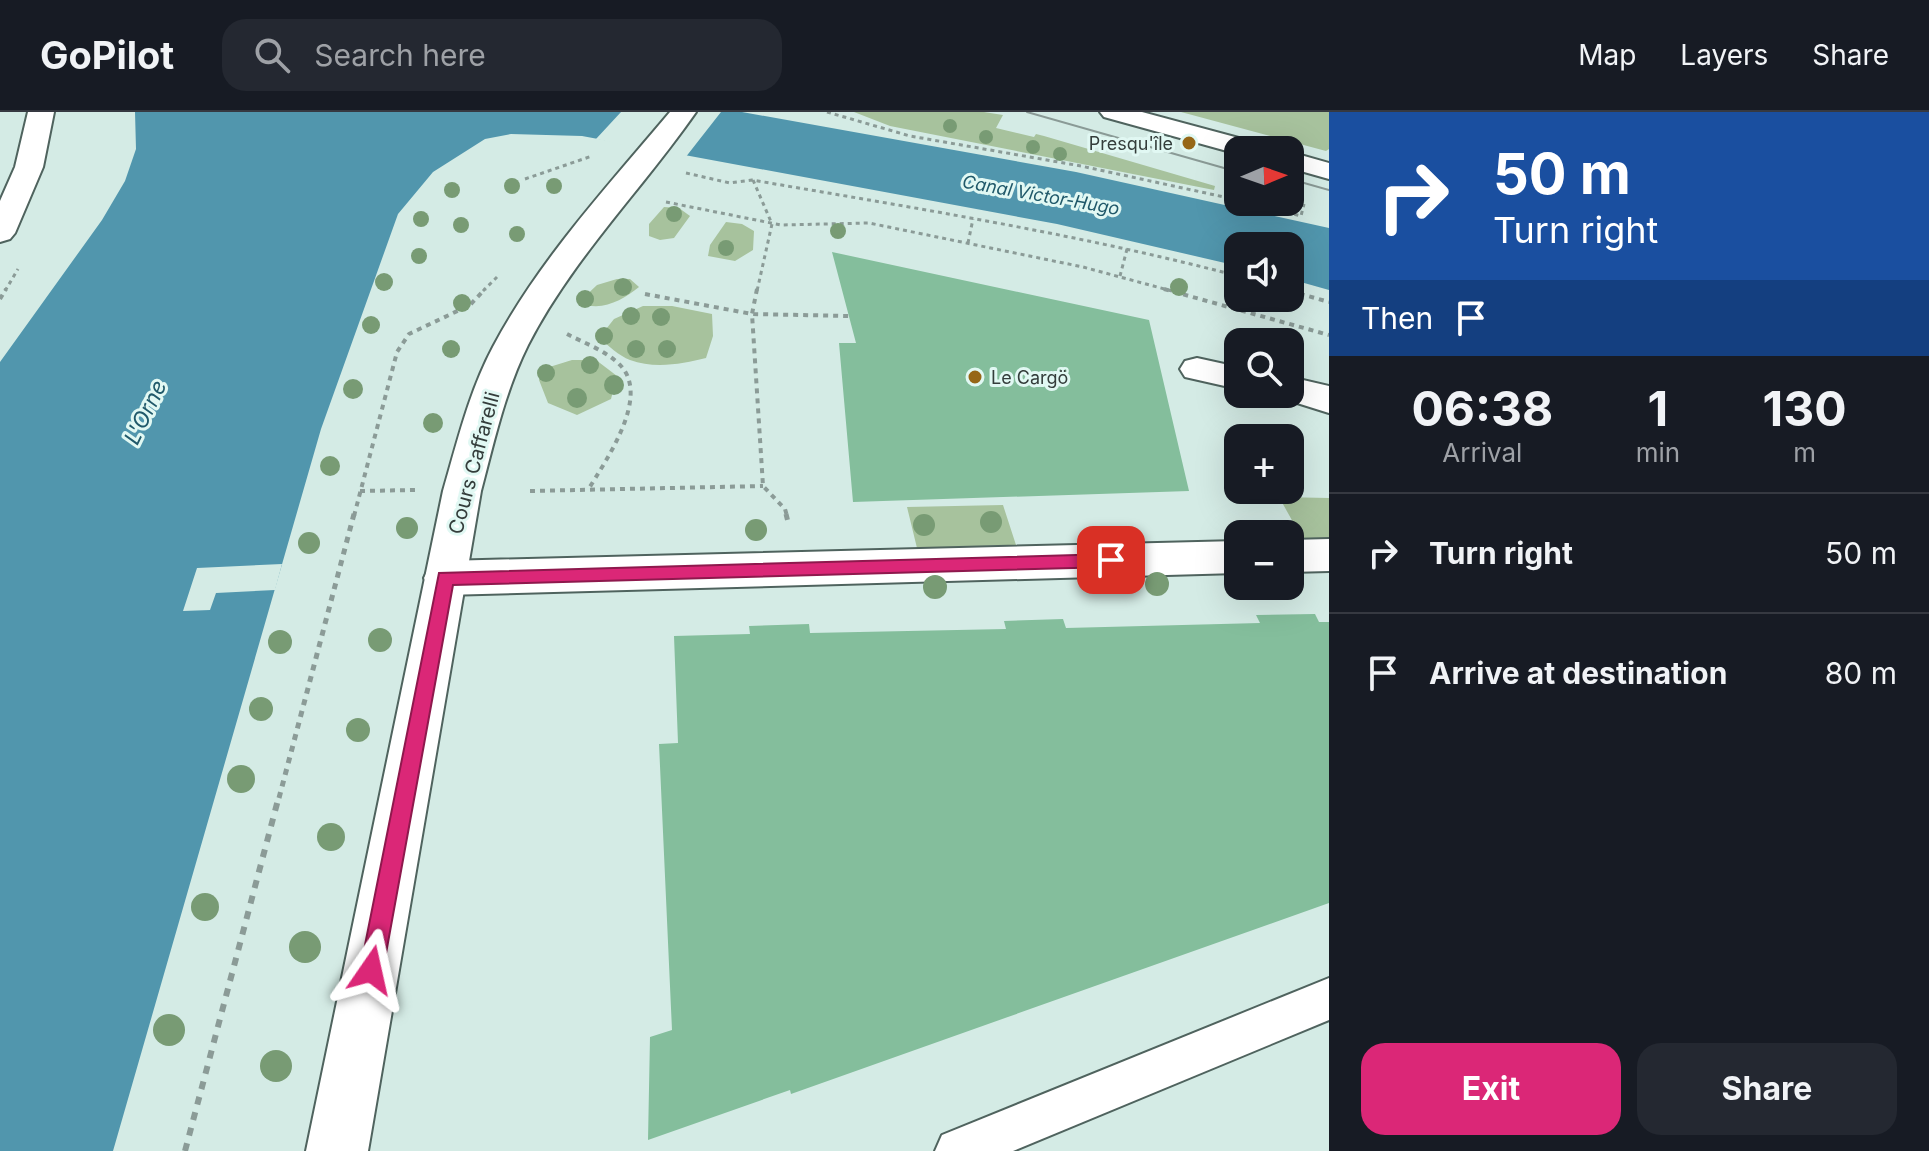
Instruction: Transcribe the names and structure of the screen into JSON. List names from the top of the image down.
{
  "streets": {
    "street": ["Cours Caffarelli"]
  },
  "water": ["Canal Victor-Hugo", "L'Orne"],
  "places": ["Presqu'île", "Le Cargö"],
  "north": "right",
  "page": {
    "header": "GoPilot",
    "search": "Search here",
    "nav": ["Map", "Layers", "Share"],
    "turn": ["50 m", "Turn right"],
    "map_buttons": ["+", "−"],
    "then": "Then",
    "eta": [
      "06:38",
      "Arrival",
      "1",
      "min",
      "130",
      "m"
    ],
    "list": [
      {
        "name": "Turn right",
        "value": "50 m"
      },
      {
        "name": "Arrive at destination",
        "value": "80 m"
      }
    ],
    "buttons": ["Exit", "Share"]
  }
}
